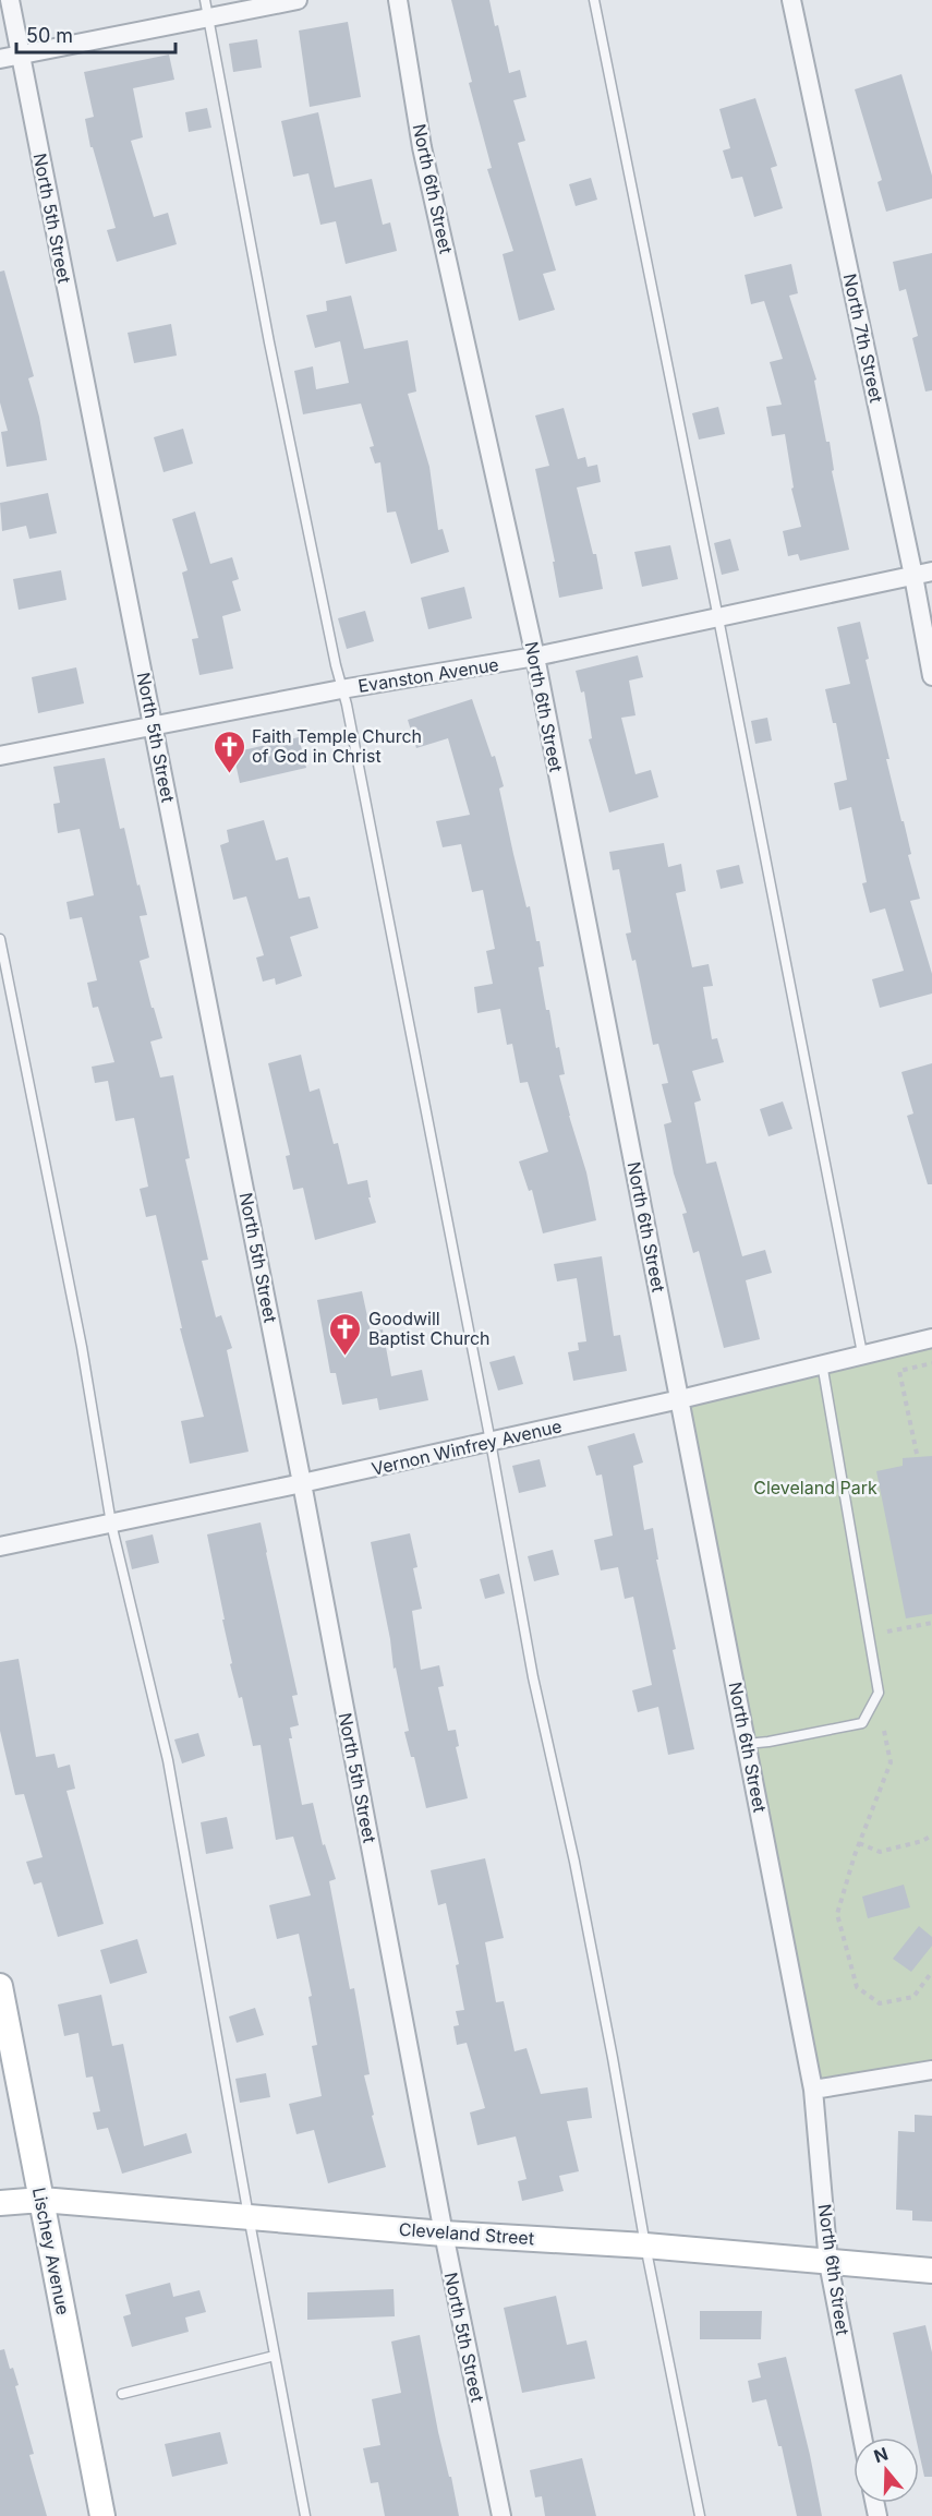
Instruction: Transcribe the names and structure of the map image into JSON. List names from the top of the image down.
{
  "streets": {
    "main road": ["Cleveland Street", "Lischey Avenue"],
    "street": [
      "North 6th Street",
      "North 5th Street",
      "North 7th Street",
      "Evanston Avenue",
      "Vernon Winfrey Avenue"
    ]
  },
  "crossings": [
    ["North 6th Street", "Evanston Avenue"],
    ["North 6th Street", "Vernon Winfrey Avenue"],
    ["North 6th Street", "Cleveland Street"],
    ["North 5th Street", "Evanston Avenue"],
    ["North 5th Street", "Vernon Winfrey Avenue"],
    ["North 5th Street", "Cleveland Street"],
    ["North 7th Street", "Evanston Avenue"],
    ["Cleveland Street", "Lischey Avenue"]
  ],
  "parks": ["Cleveland Park"],
  "places": {
    "church": ["Faith Temple Church of God in Christ", "Goodwill Baptist Church"]
  },
  "scale_bar": "50 m",
  "north": "top"
}
